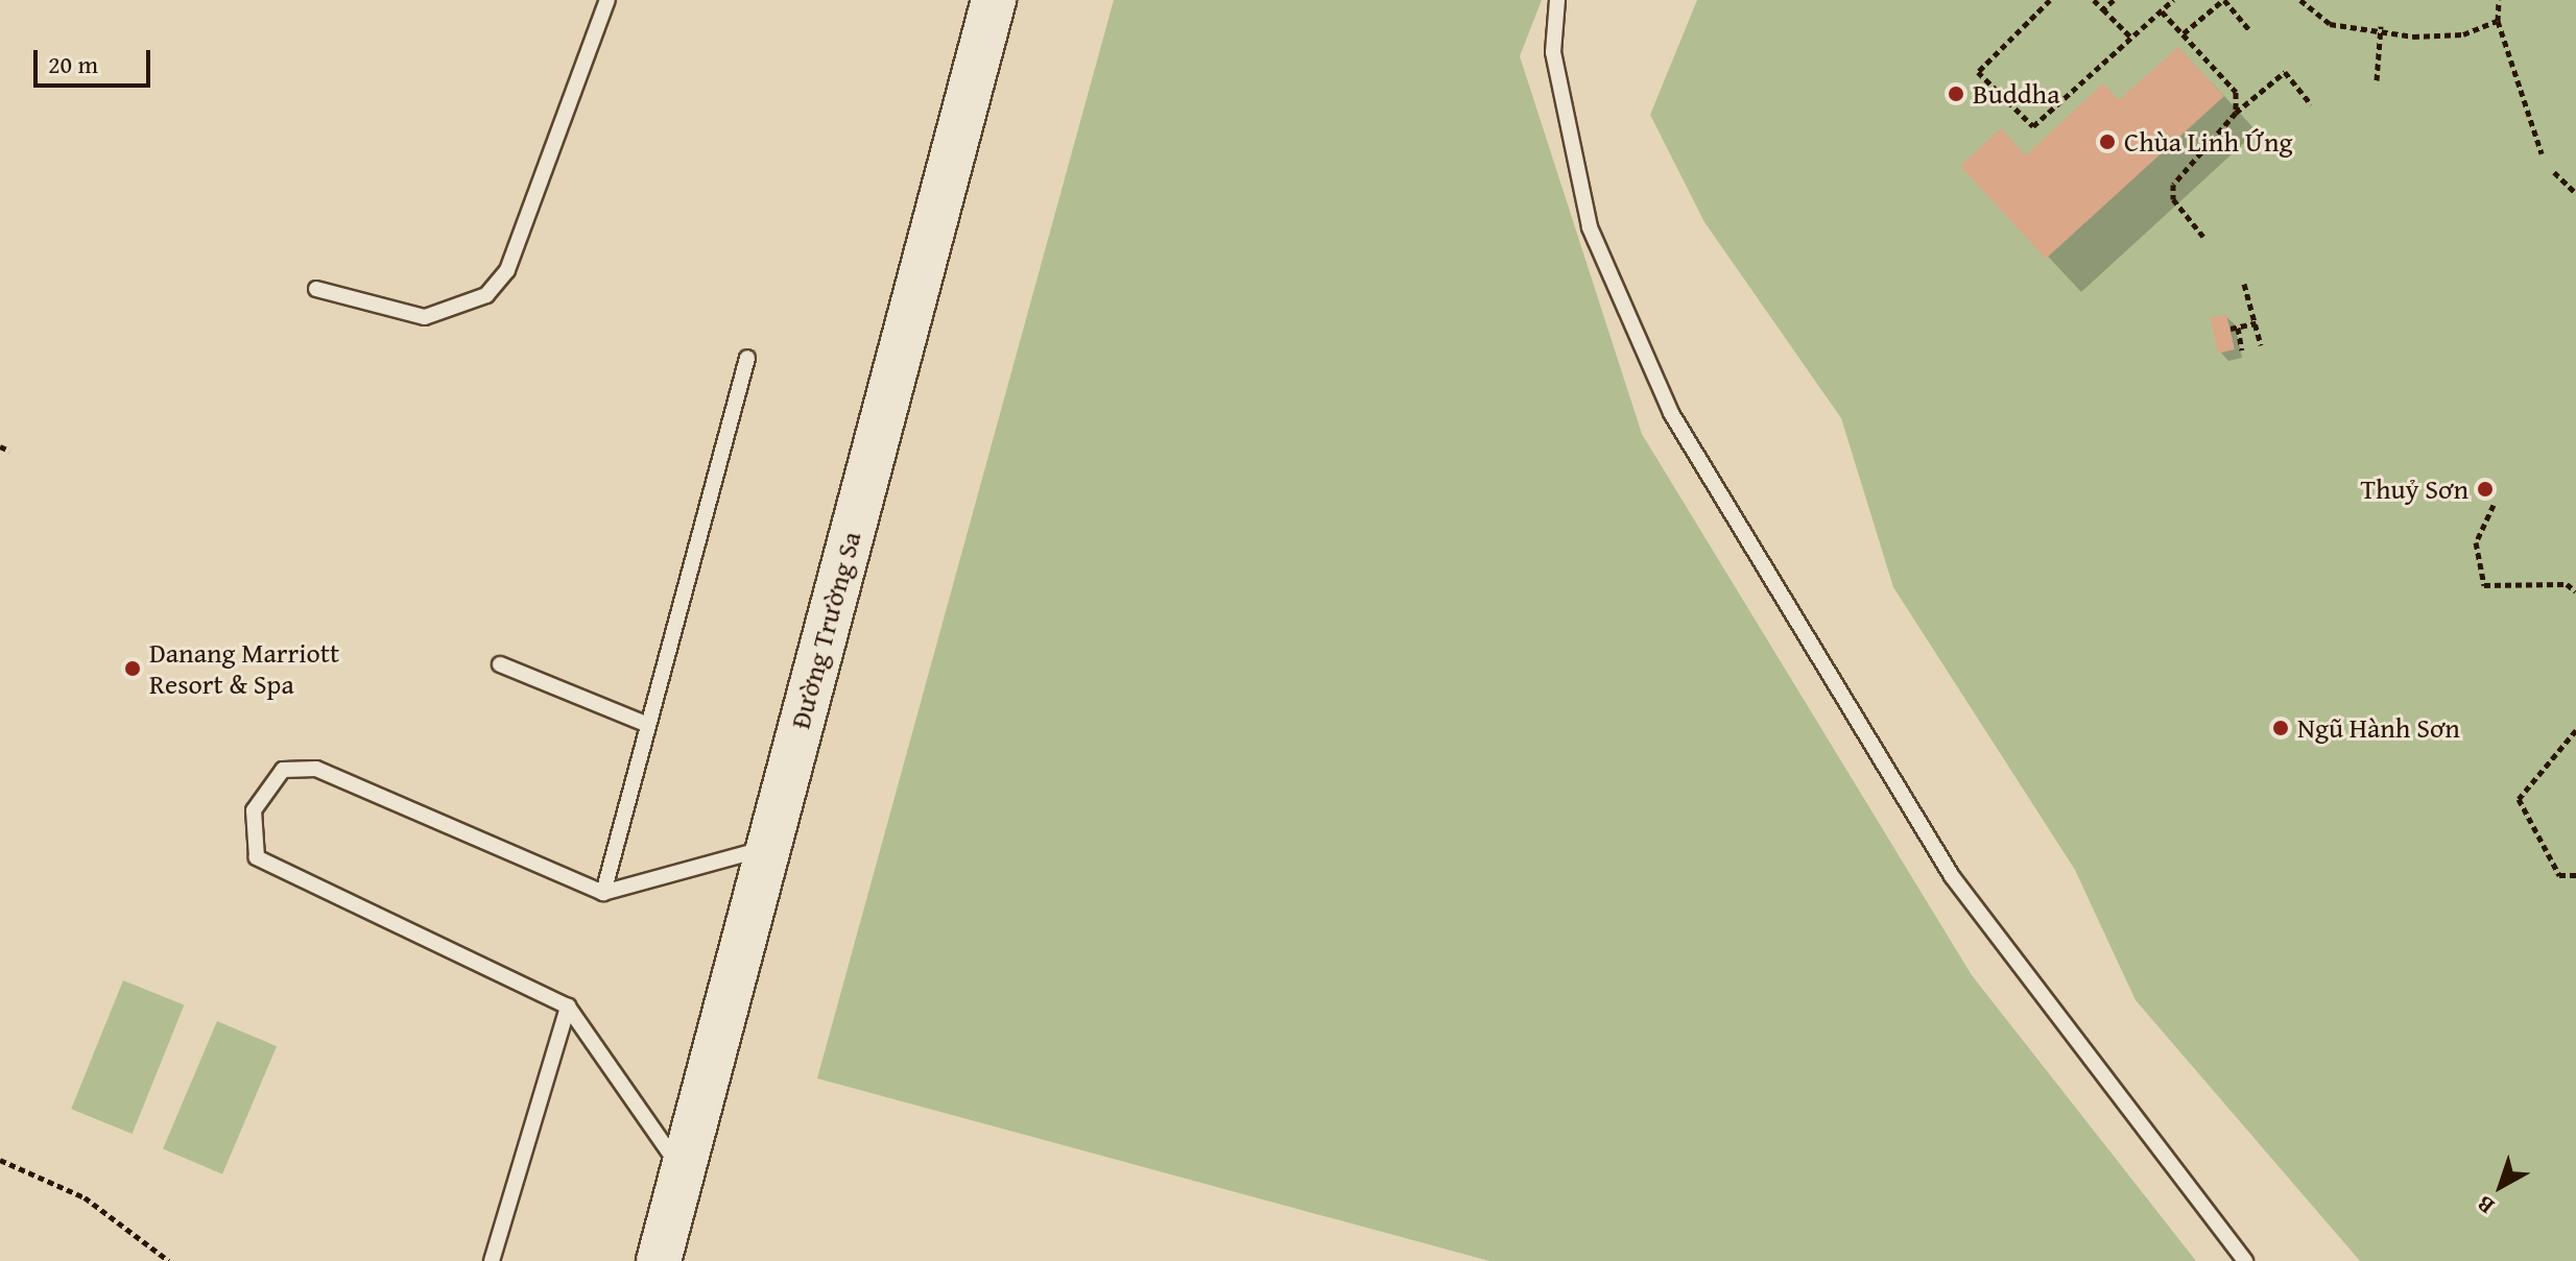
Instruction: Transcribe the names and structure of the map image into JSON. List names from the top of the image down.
{
  "streets": {
    "main road": ["Đường Trường Sa"]
  },
  "places": [
    "Buddha",
    "Chùa Linh Ứng",
    "Thuỷ Sơn",
    "Danang Marriott Resort & Spa",
    "Ngũ Hành Sơn"
  ],
  "scale_bar": "20 m",
  "north": "bottom left"
}
